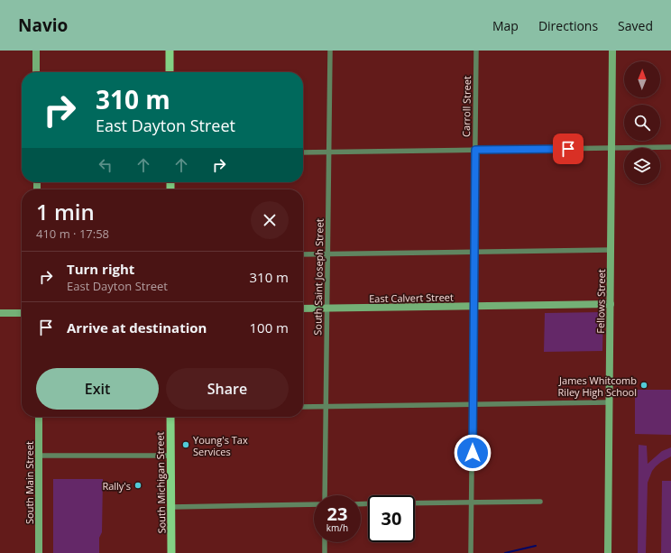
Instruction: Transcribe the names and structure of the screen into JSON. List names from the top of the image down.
{
  "streets": {
    "main road": ["South Michigan Street"],
    "street": [
      "Carroll Street",
      "South Saint Joseph Street",
      "East Calvert Street",
      "Fellows Street",
      "South Main Street"
    ]
  },
  "crossings": [
    ["Carroll Street", "East Calvert Street"],
    ["South Saint Joseph Street", "East Calvert Street"],
    ["East Calvert Street", "Fellows Street"]
  ],
  "places": ["James Whitcomb Riley High School", "Young's Tax Services", "Rally's"],
  "north": "top",
  "page": {
    "header": "Navio",
    "nav": ["Map", "Directions", "Saved"],
    "turn": ["310 m", "East Dayton Street"],
    "heading": ["1 min", "410 m · 17:58"],
    "list": [
      {
        "name": "Turn right",
        "note": "East Dayton Street",
        "value": "310 m"
      },
      {
        "name": "Arrive at destination",
        "value": "100 m"
      }
    ],
    "buttons": ["Exit", "Share"],
    "speed": "23 km/h",
    "limit": "30"
  }
}
